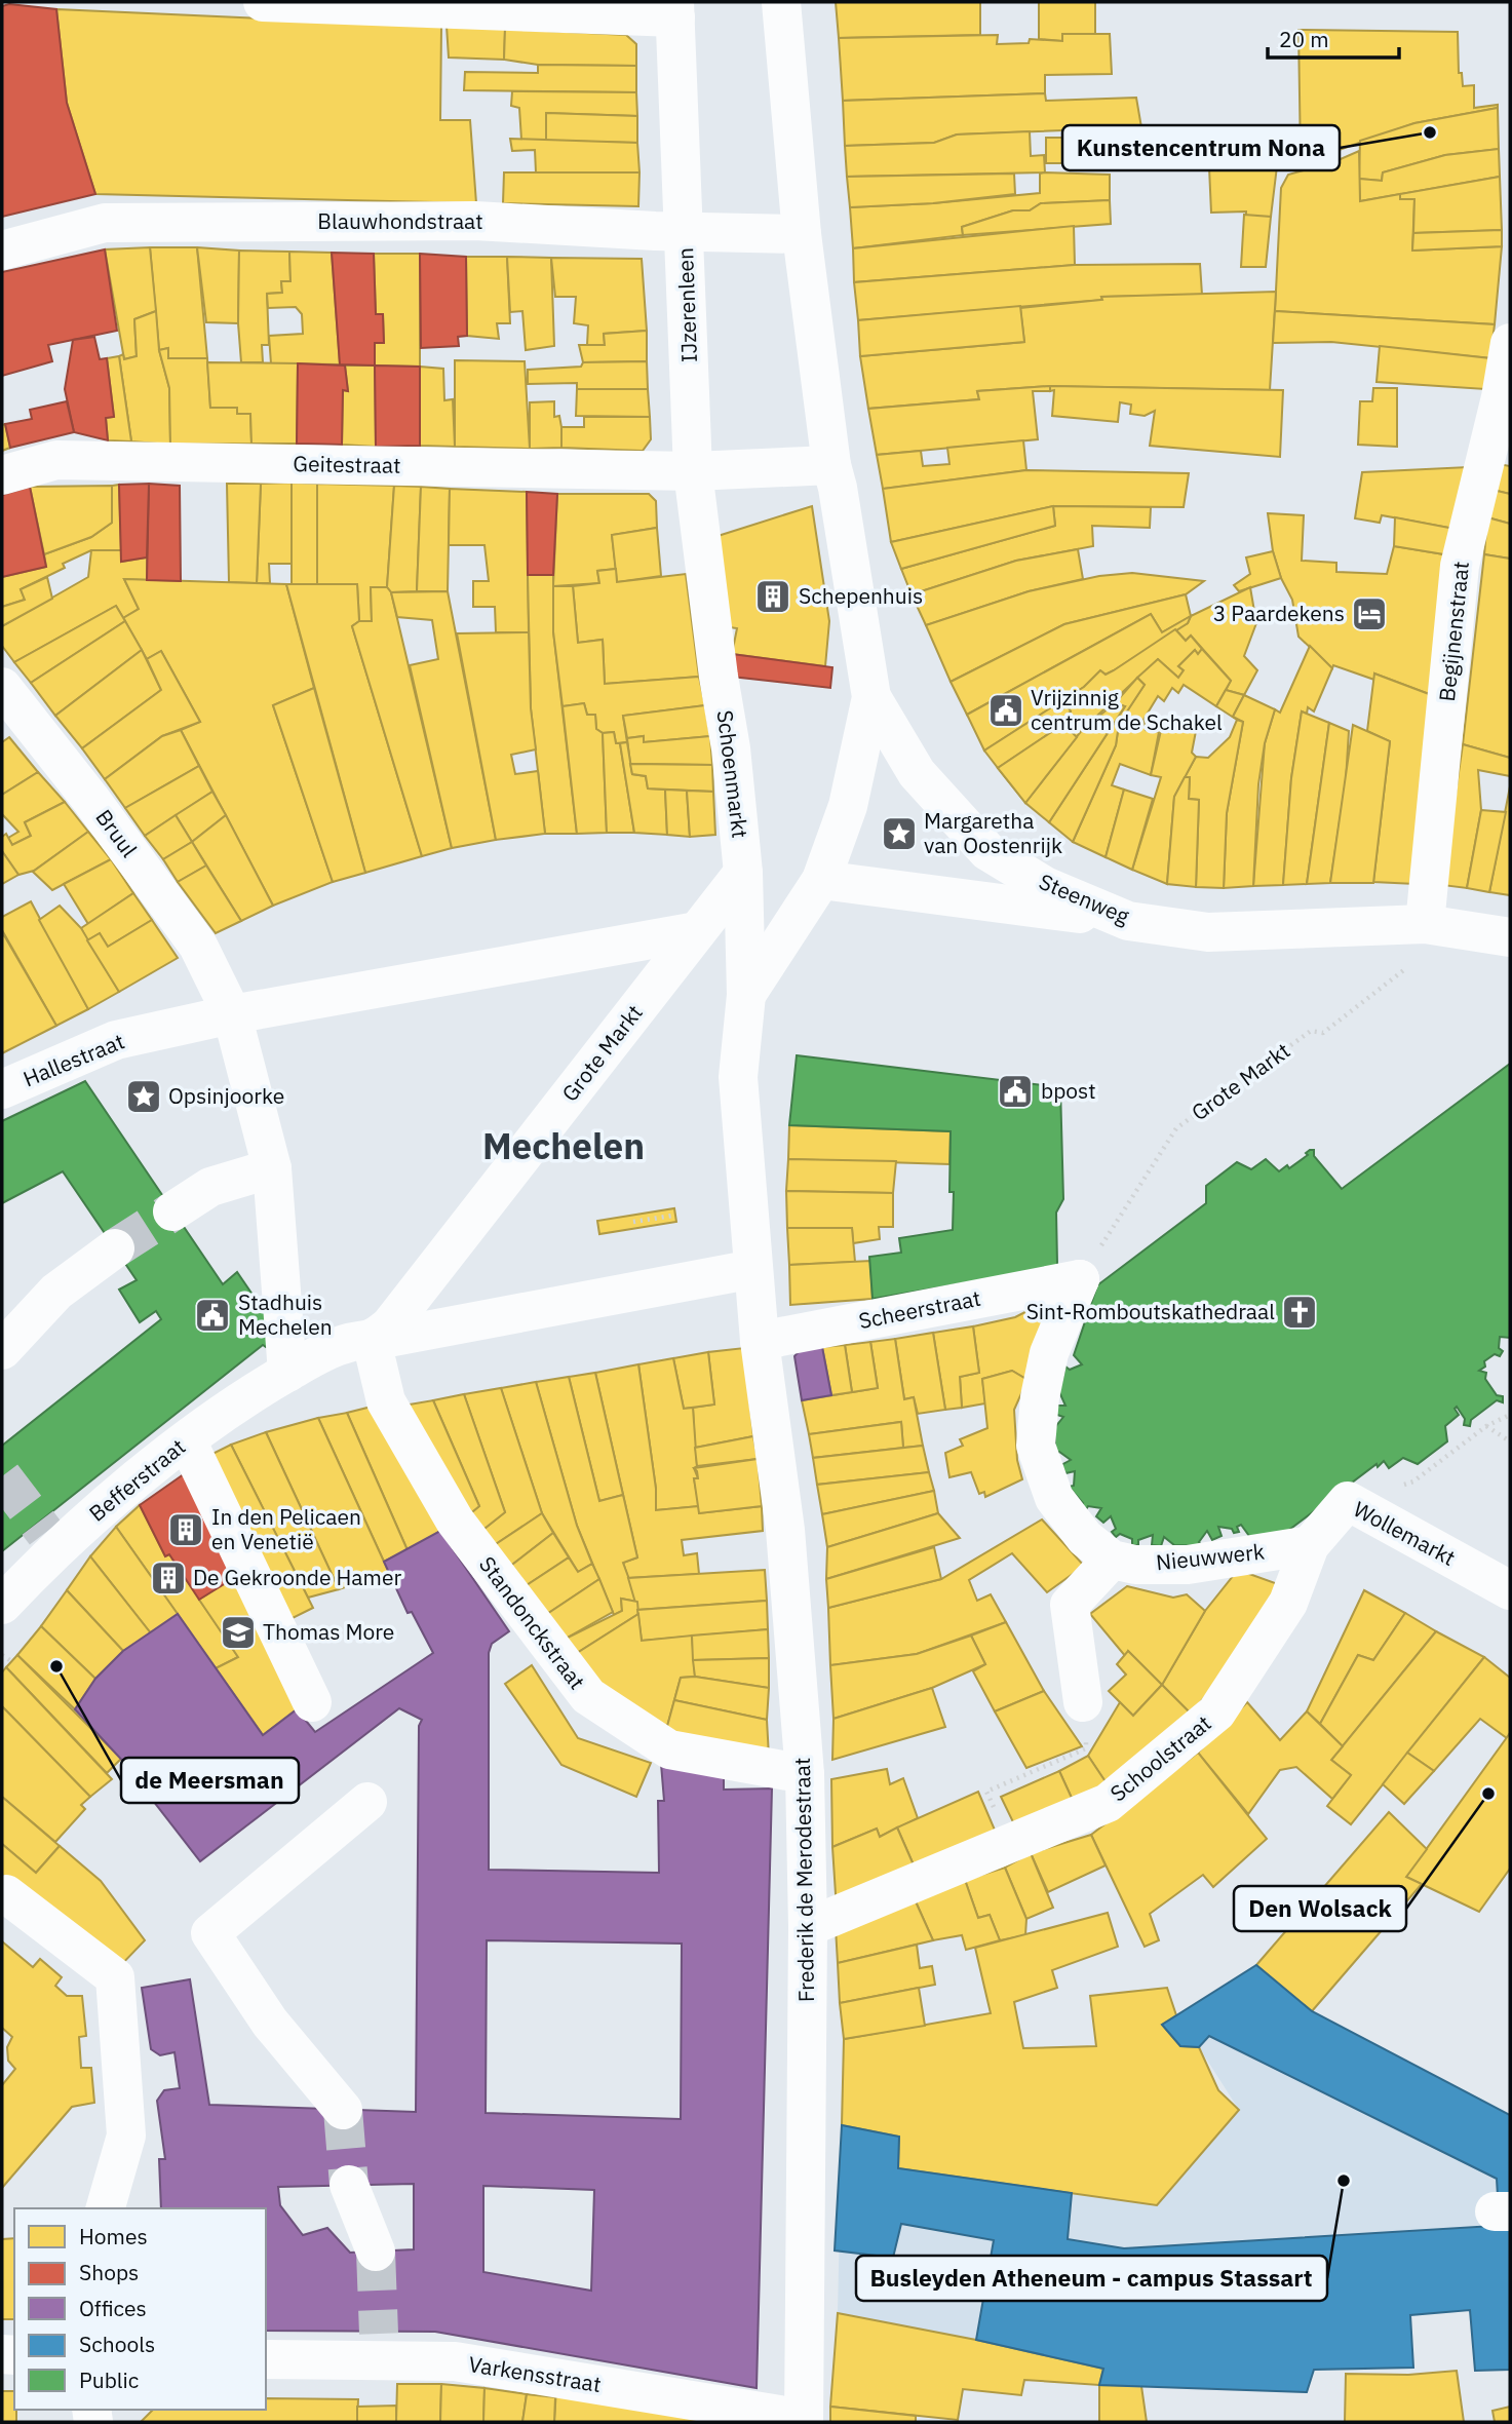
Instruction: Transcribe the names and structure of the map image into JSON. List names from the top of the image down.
{
  "streets": {
    "street": [
      "Blauwhondstraat",
      "IJzerenleen",
      "Geitestraat",
      "Begijnenstraat",
      "Schoenmarkt",
      "Bruul",
      "Steenweg",
      "Grote Markt",
      "Hallestraat",
      "Scheerstraat",
      "Befferstraat",
      "Wollemarkt",
      "Nieuwwerk",
      "Standonckstraat",
      "Schoolstraat",
      "Frederik de Merodestraat",
      "Varkensstraat"
    ]
  },
  "crossings": [
    ["Blauwhondstraat", "IJzerenleen"],
    ["IJzerenleen", "Geitestraat"],
    ["IJzerenleen", "Schoenmarkt"],
    ["Begijnenstraat", "Steenweg"],
    ["Begijnenstraat", "Grote Markt"],
    ["Schoenmarkt", "Grote Markt"],
    ["Bruul", "Hallestraat"],
    ["Steenweg", "Grote Markt"],
    ["Grote Markt", "Scheerstraat"],
    ["Grote Markt", "Standonckstraat"],
    ["Scheerstraat", "Frederik de Merodestraat"],
    ["Wollemarkt", "Nieuwwerk"],
    ["Wollemarkt", "Schoolstraat"],
    ["Nieuwwerk", "Schoolstraat"],
    ["Standonckstraat", "Frederik de Merodestraat"],
    ["Schoolstraat", "Frederik de Merodestraat"],
    ["Frederik de Merodestraat", "Varkensstraat"]
  ],
  "districts": ["Mechelen"],
  "places": {
    "other": [
      "Kunstencentrum Nona",
      "de Meersman",
      "Den Wolsack",
      "Busleyden Atheneum - campus Stassart"
    ],
    "building": ["Schepenhuis", "In den Pelicaen en Venetië", "De Gekroonde Hamer"],
    "hotel": ["3 Paardekens"],
    "public building": ["Vrijzinnig centrum de Schakel", "bpost", "Stadhuis Mechelen"],
    "place": ["Margaretha van Oostenrijk", "Opsinjoorke"],
    "church": ["Sint-Romboutskathedraal"],
    "school or university": ["Thomas More"]
  },
  "legend": [
    "Homes",
    "Shops",
    "Offices",
    "Schools",
    "Public"
  ],
  "scale_bar": "20 m"
}
